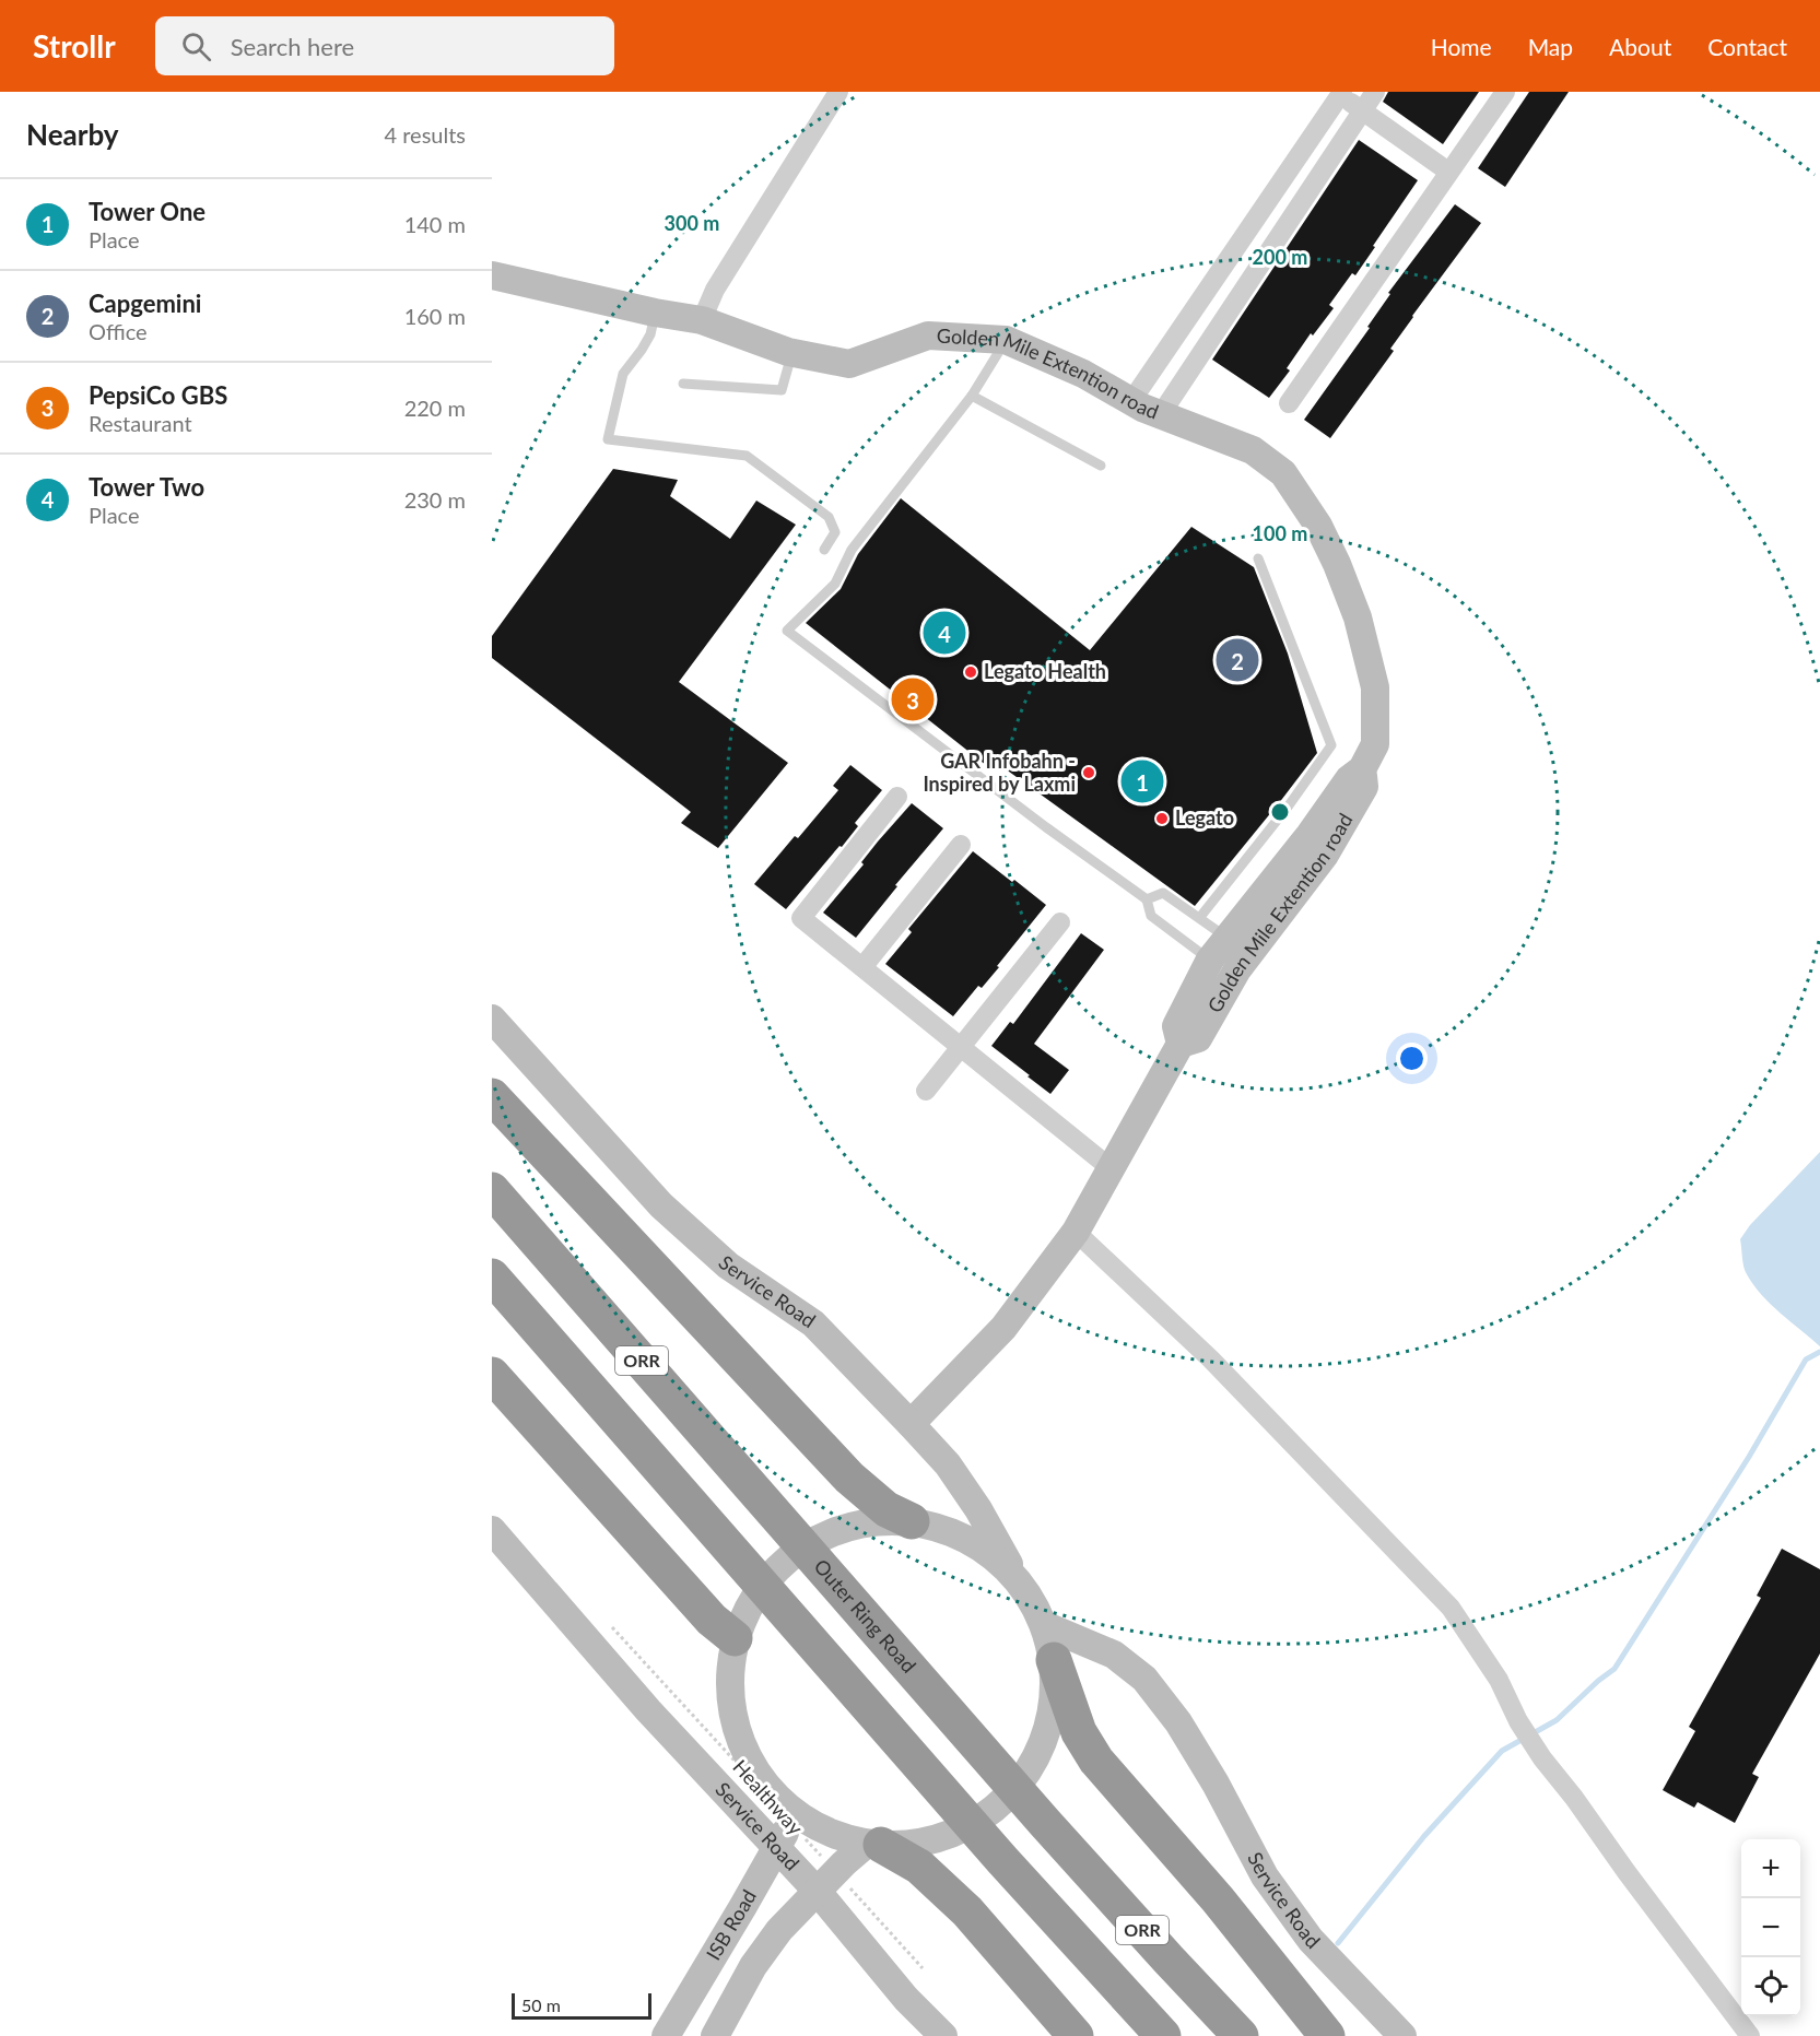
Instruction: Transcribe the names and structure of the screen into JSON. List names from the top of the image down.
{
  "streets": {
    "highway": ["ORR", "Outer Ring Road"],
    "main road": ["Golden Mile Extention road", "Service Road", "ISB Road"],
    "path": ["Healthway"]
  },
  "crossings": [
    ["Golden Mile Extention road", "Service Road"],
    ["Service Road", "Healthway"],
    ["Service Road", "ISB Road"],
    ["Healthway", "ISB Road"]
  ],
  "places": ["Legato Health", "GAR Infobahn - Inspired by Laxmi", "Legato"],
  "scale_bar": "50 m",
  "page": {
    "header": "Strollr",
    "search": "Search here",
    "nav": [
      "Home",
      "Map",
      "About",
      "Contact"
    ],
    "heading": ["Nearby", "4 results"],
    "list": [
      {
        "mark": "1",
        "name": "Tower One",
        "note": "Place",
        "value": "140 m"
      },
      {
        "mark": "2",
        "name": "Capgemini",
        "note": "Office",
        "value": "160 m"
      },
      {
        "mark": "3",
        "name": "PepsiCo GBS",
        "note": "Restaurant",
        "value": "220 m"
      },
      {
        "mark": "4",
        "name": "Tower Two",
        "note": "Place",
        "value": "230 m"
      }
    ],
    "pins": [
      "4",
      "2",
      "3",
      "1"
    ],
    "map_buttons": ["+", "−"],
    "scale": "50 m"
  },
  "rings": ["300 m", "200 m", "100 m"]
}
